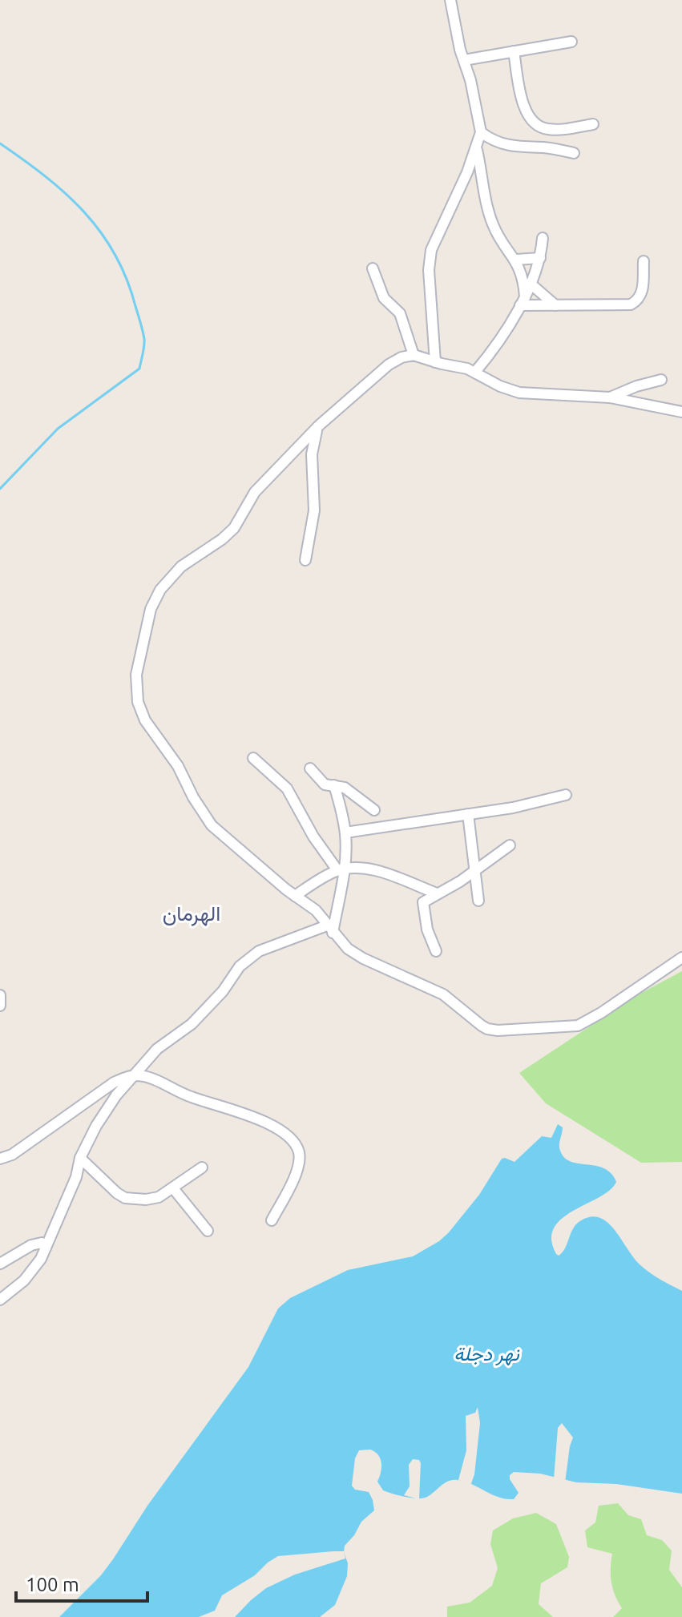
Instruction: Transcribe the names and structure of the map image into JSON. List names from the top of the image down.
{
  "districts": ["الهرمان"],
  "water": ["نهر دجلة"],
  "scale_bar": "100 m"
}
